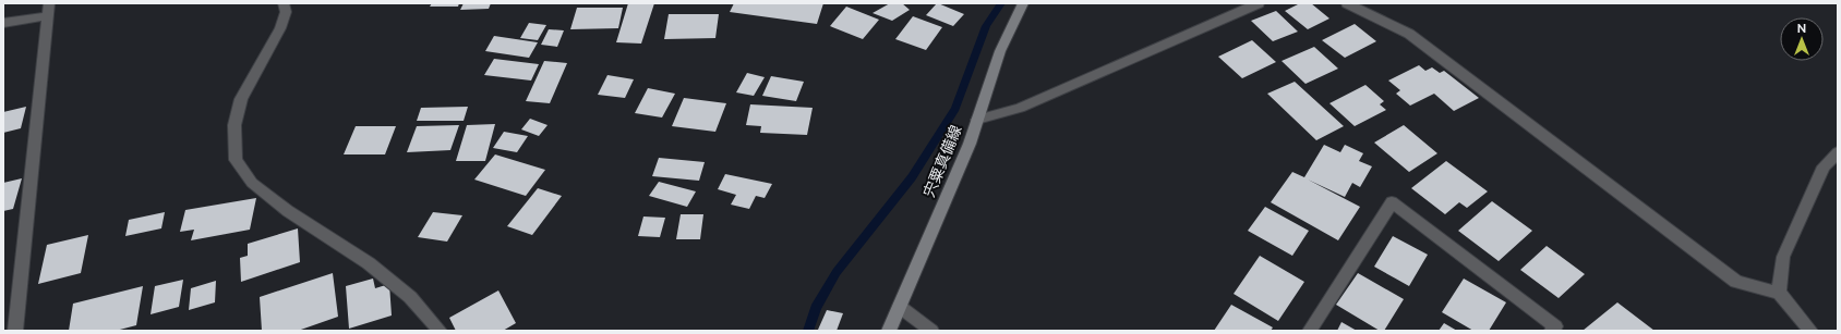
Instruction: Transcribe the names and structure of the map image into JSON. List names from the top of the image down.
{
  "streets": {
    "main road": ["宍粟真備線"]
  },
  "north": "top"
}
